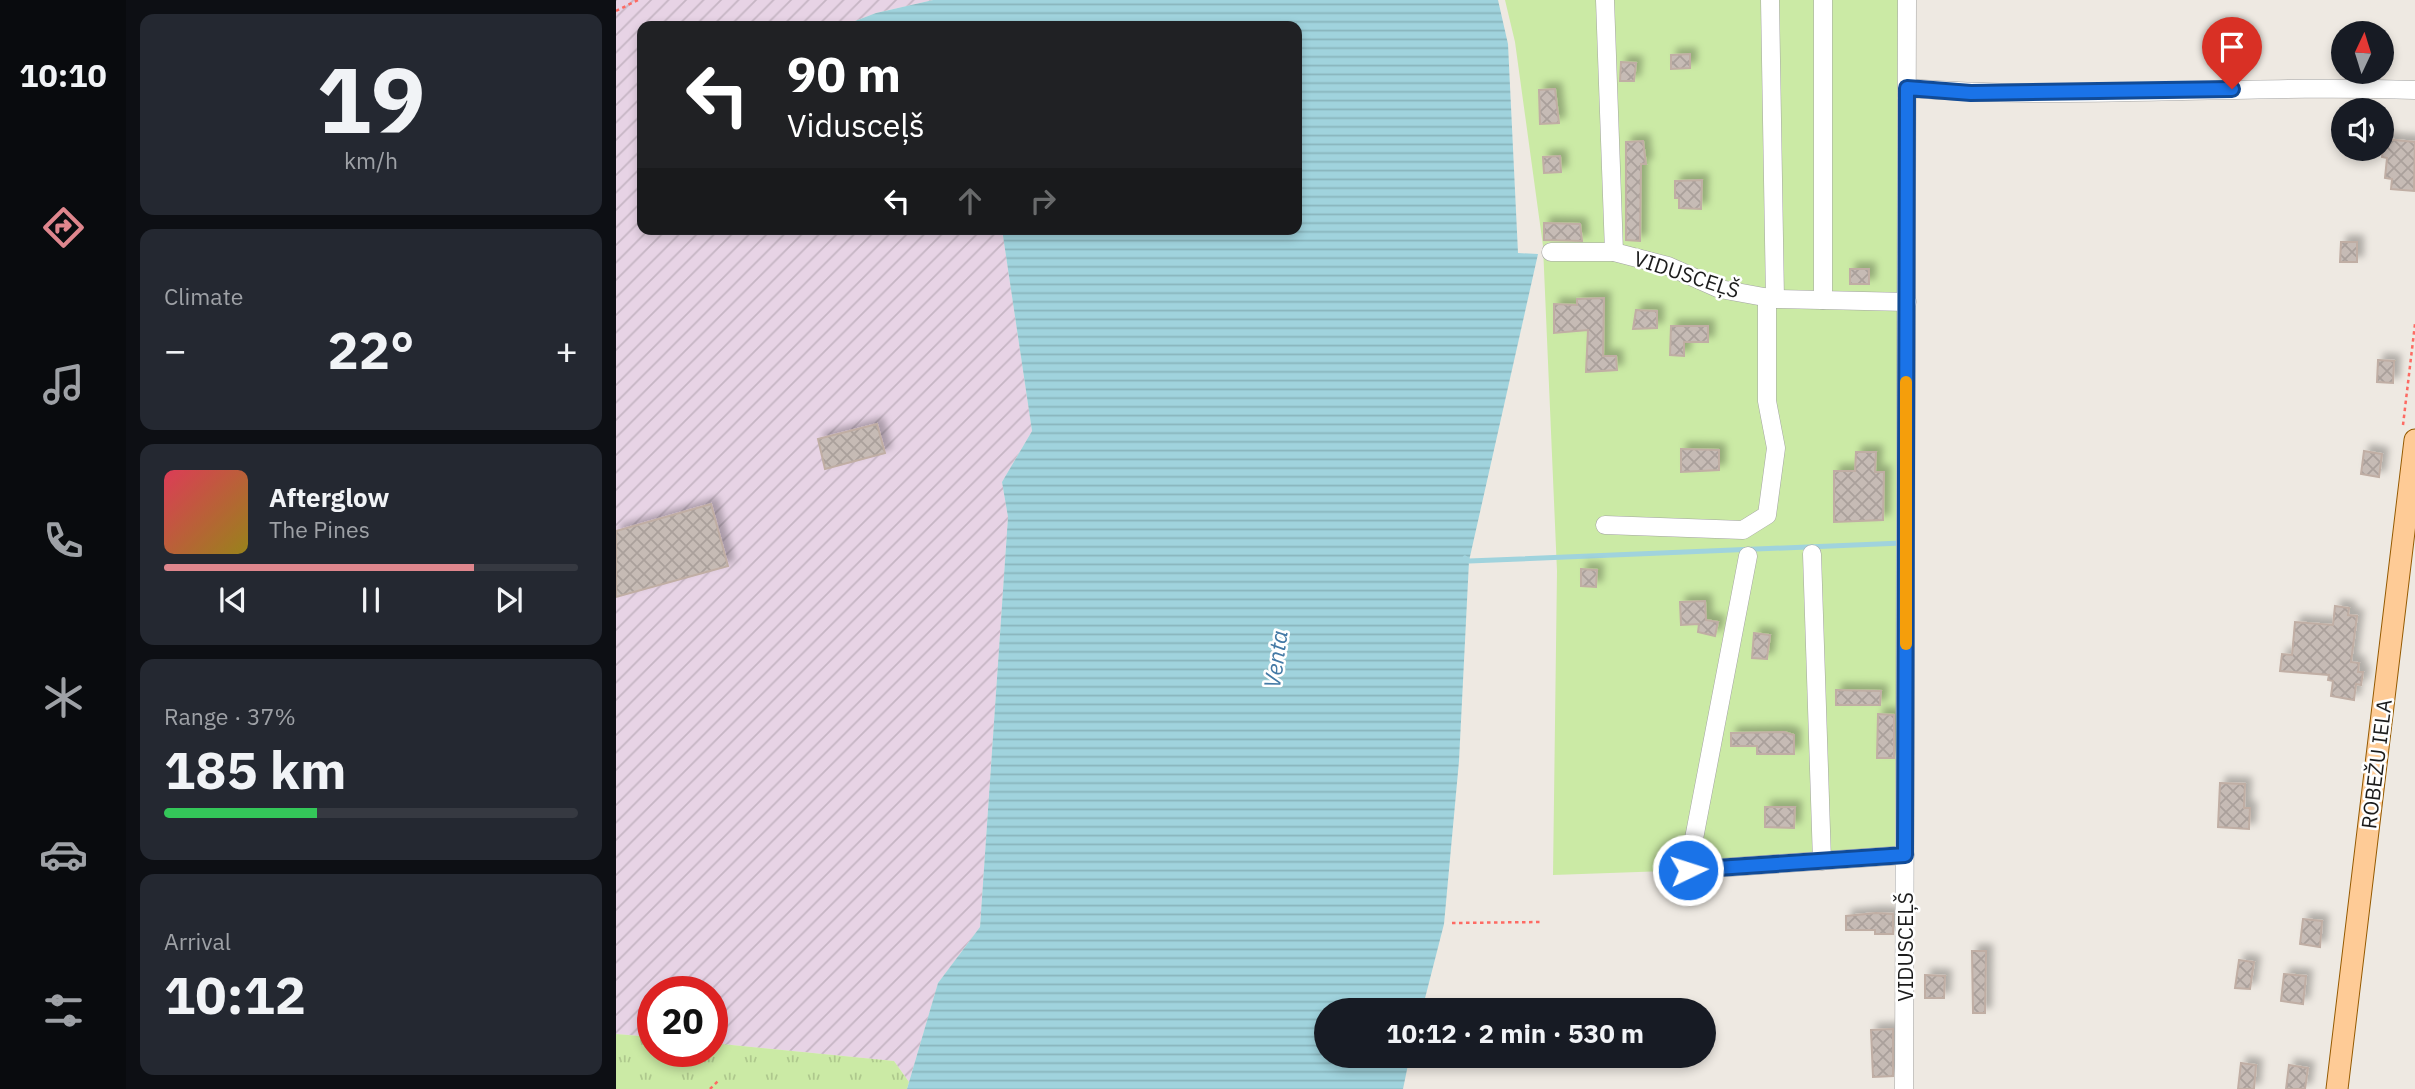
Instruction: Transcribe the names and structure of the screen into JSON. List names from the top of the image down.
{
  "streets": {
    "main road": ["ROBEŽU IELA"],
    "street": ["VIDUSCEĻŠ"]
  },
  "water": ["Venta"],
  "north": "top",
  "page": {
    "tabs": "10:10",
    "tile": [
      ["19", "km/h"],
      "Climate",
      ["Range · 37%", "185 km"],
      ["Arrival", "10:12"]
    ],
    "turn": ["90 m", "Vidusceļš"],
    "heat": ["−", "22°", "+"],
    "song": ["Afterglow", "The Pines"],
    "limit": "20",
    "trip": "10:12 · 2 min · 530 m"
  }
}
